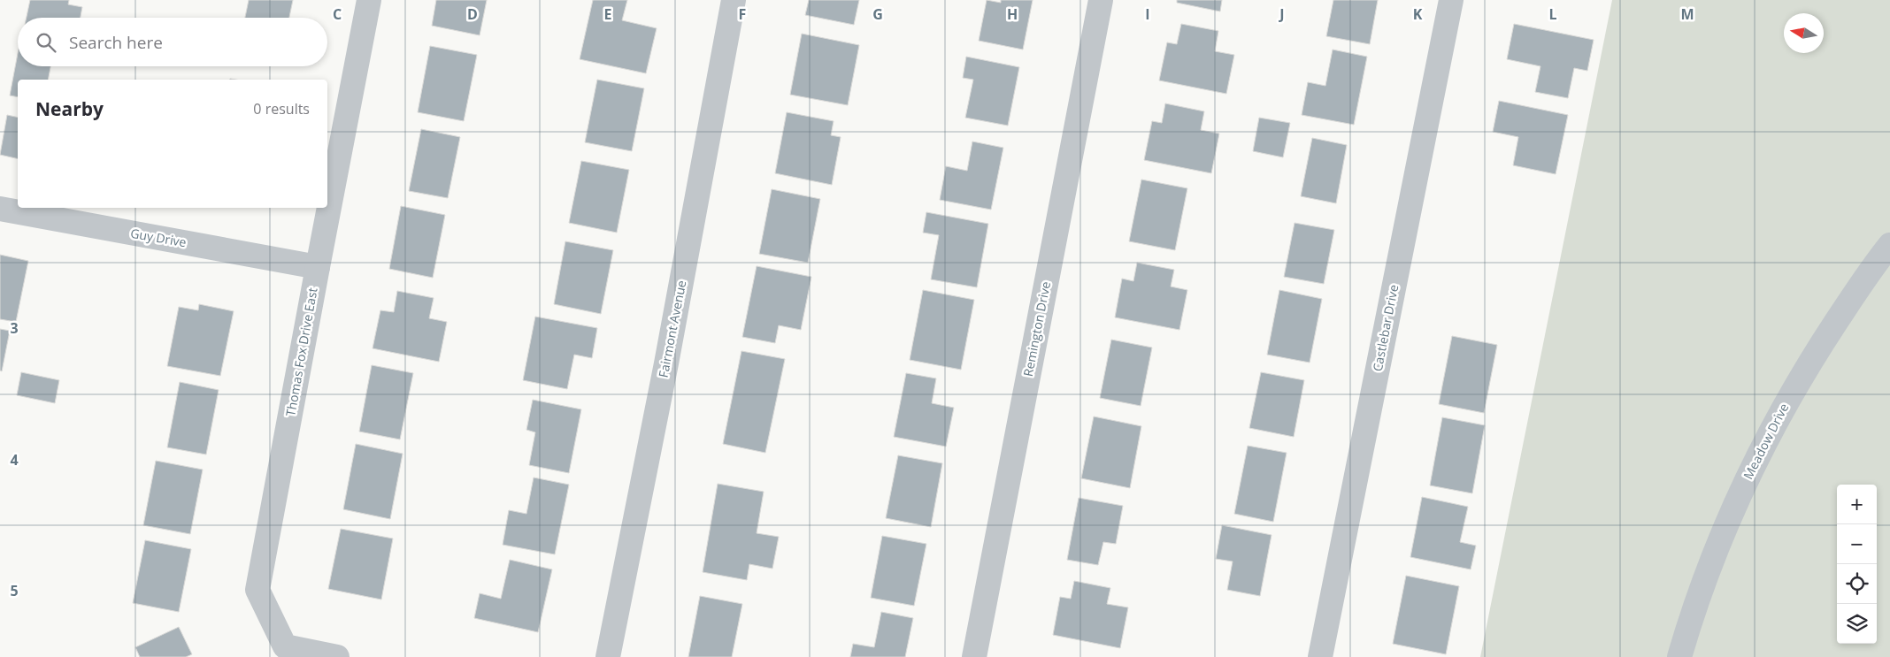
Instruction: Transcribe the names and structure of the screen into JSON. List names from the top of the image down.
{
  "streets": {
    "street": [
      "Guy Drive",
      "Castlebar Drive",
      "Fairmont Avenue",
      "Remington Drive",
      "Thomas Fox Drive East",
      "Meadow Drive"
    ]
  },
  "crossings": [
    ["Guy Drive", "Thomas Fox Drive East"]
  ],
  "north": "left",
  "page": {
    "search": "Search here",
    "heading": ["Nearby", "0 results"],
    "map_buttons": ["+", "−"]
  },
  "grid": {
    "columns": [
      "C",
      "D",
      "E",
      "F",
      "G",
      "H",
      "I",
      "J",
      "K",
      "L",
      "M"
    ],
    "rows": ["3", "4", "5"]
  }
}
